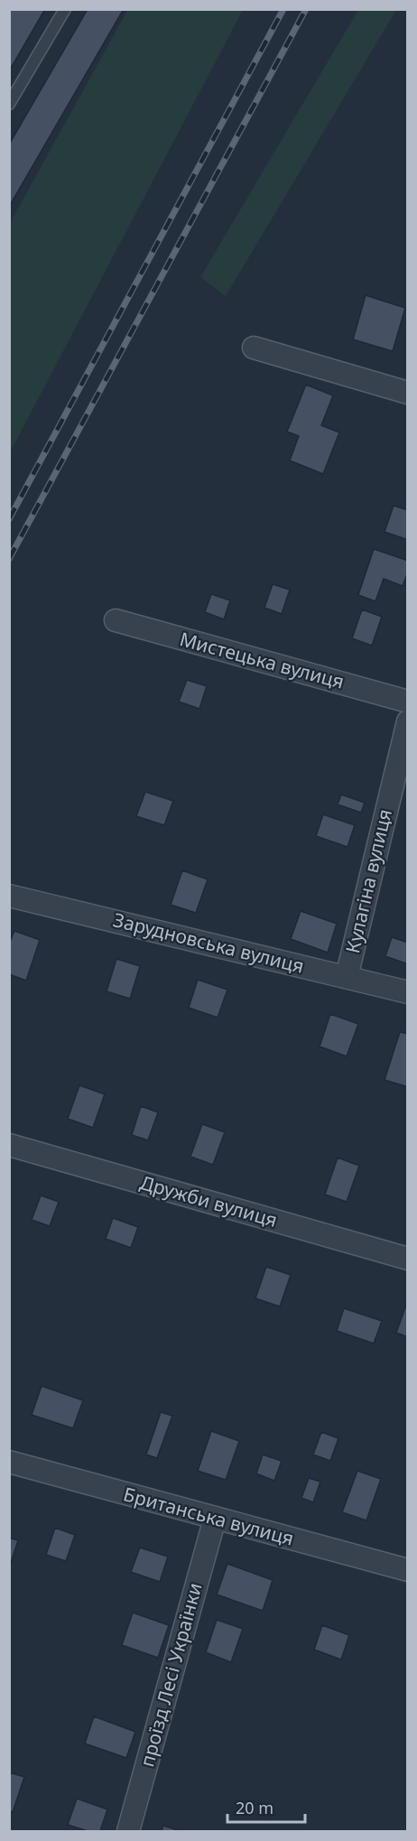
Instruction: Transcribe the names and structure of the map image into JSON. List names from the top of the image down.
{
  "streets": {
    "street": [
      "Мистецька вулиця",
      "Кулагіна вулиця",
      "Зарудновська вулиця",
      "Дружби вулиця",
      "Британська вулиця",
      "проїзд Лесі Українки"
    ]
  },
  "crossings": [
    ["Кулагіна вулиця", "Зарудновська вулиця"],
    ["Британська вулиця", "проїзд Лесі Українки"]
  ],
  "scale_bar": "20 m"
}
